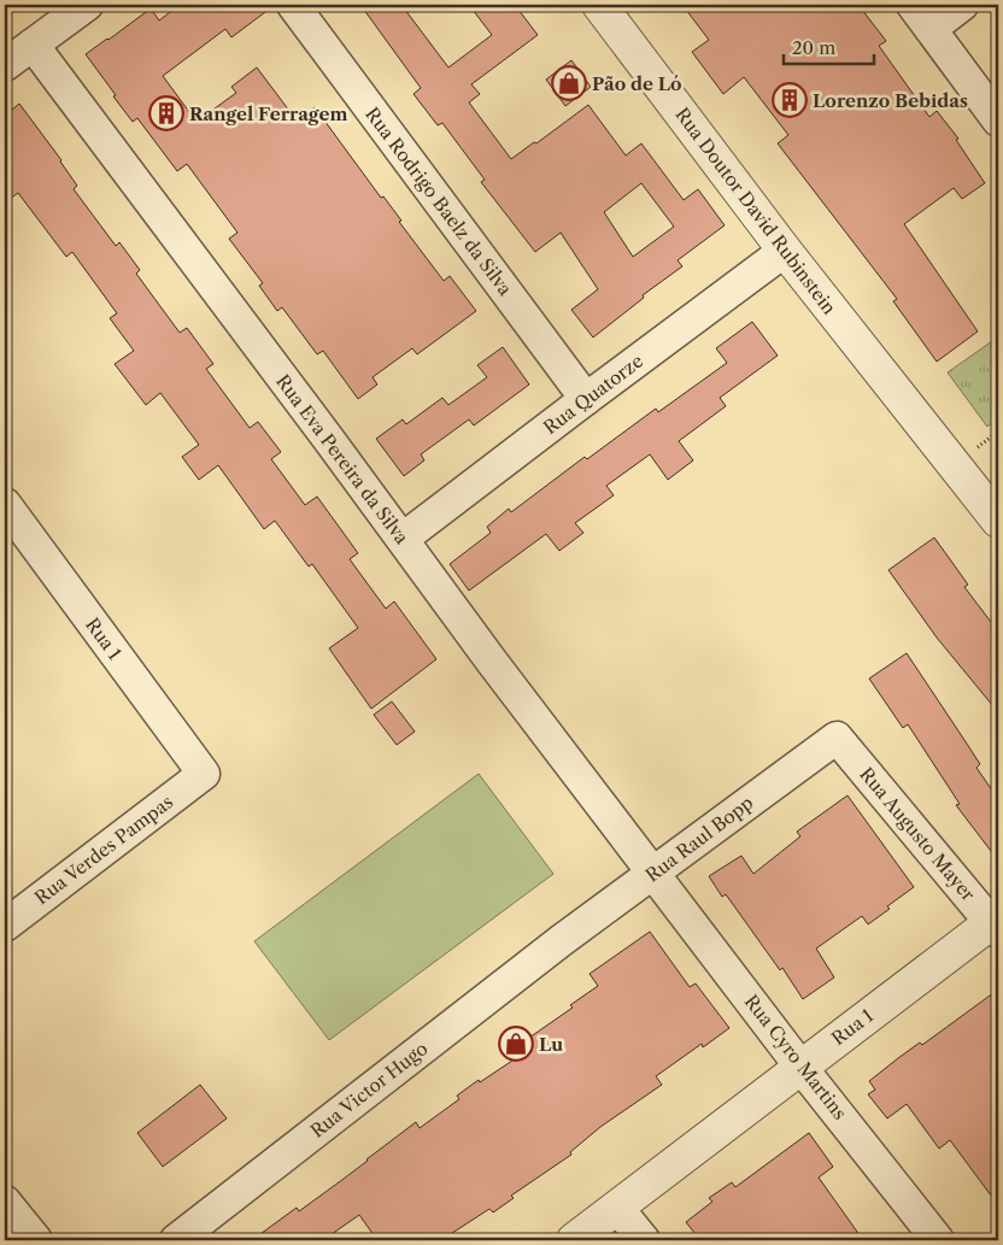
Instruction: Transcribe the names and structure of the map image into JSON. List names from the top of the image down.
{
  "streets": {
    "street": [
      "Rua Rodrigo Baelz da Silva",
      "Rua Doutor David Rubinstein",
      "Rua Quatorze",
      "Rua Eva Pereira da Silva",
      "Rua 1",
      "Rua Augusto Mayer",
      "Rua Raul Bopp",
      "Rua Verdes Pampas",
      "Rua Cyro Martins",
      "Rua Victor Hugo"
    ]
  },
  "crossings": [
    ["Rua Rodrigo Baelz da Silva", "Rua Quatorze"],
    ["Rua Doutor David Rubinstein", "Rua Quatorze"],
    ["Rua Quatorze", "Rua Eva Pereira da Silva"],
    ["Rua Eva Pereira da Silva", "Rua Raul Bopp"],
    ["Rua Eva Pereira da Silva", "Rua Cyro Martins"],
    ["Rua 1", "Rua Augusto Mayer"],
    ["Rua 1", "Rua Verdes Pampas"],
    ["Rua 1", "Rua Cyro Martins"],
    ["Rua Augusto Mayer", "Rua Raul Bopp"],
    ["Rua Raul Bopp", "Rua Cyro Martins"],
    ["Rua Raul Bopp", "Rua Victor Hugo"]
  ],
  "places": {
    "shop": ["Pão de Ló", "Lu"],
    "building": ["Lorenzo Bebidas", "Rangel Ferragem"]
  },
  "scale_bar": "20 m"
}
